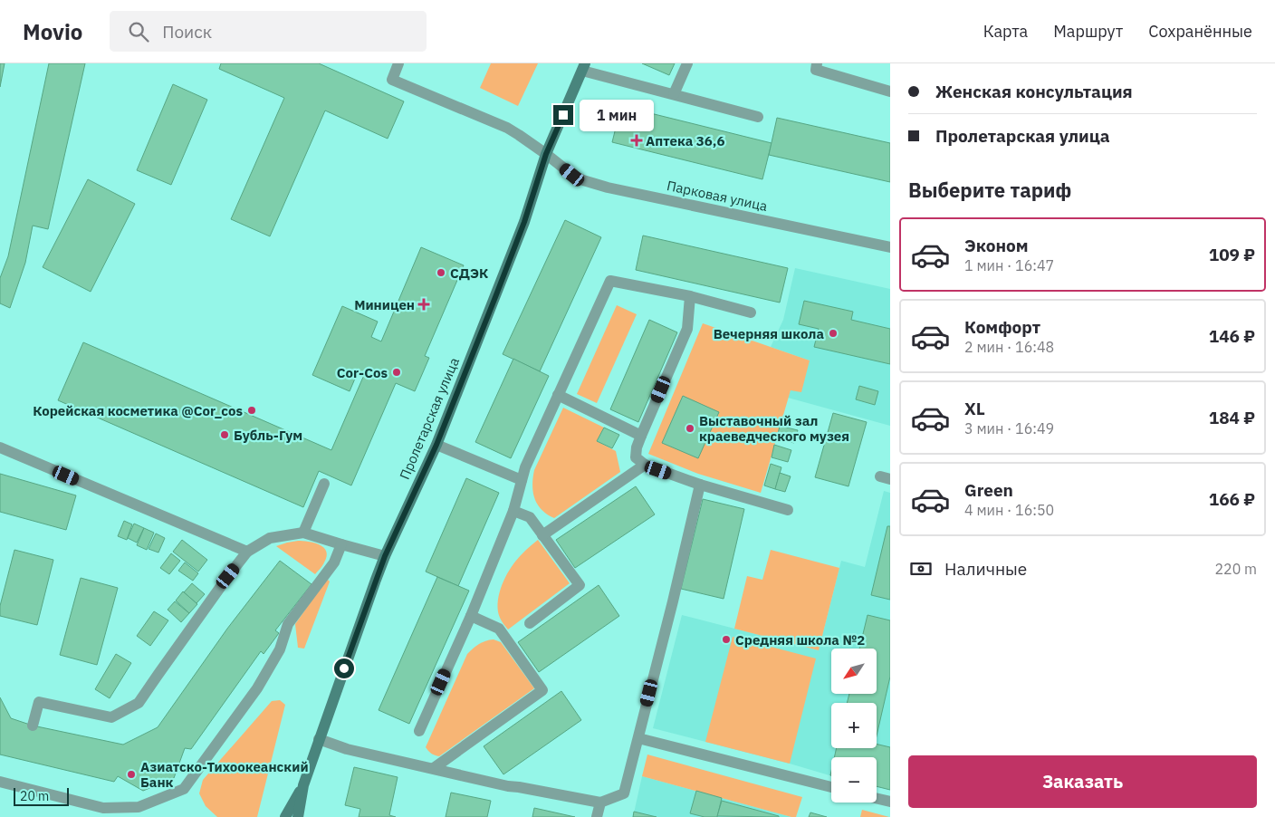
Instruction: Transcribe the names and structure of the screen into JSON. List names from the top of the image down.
{
  "streets": {
    "street": ["Парковая улица", "Пролетарская улица"]
  },
  "crossings": [
    ["Парковая улица", "Пролетарская улица"]
  ],
  "places": {
    "health": ["Аптека 36,6", "Миницен"],
    "other": [
      "СДЭК",
      "Вечерняя школа",
      "Cor-Cos",
      "Корейская косметика @Cor_cos",
      "Выставочный зал краеведческого музея",
      "Бубль-Гум",
      "Средняя школа №2",
      "Азиатско-Тихоокеанский Банк"
    ]
  },
  "scale_bar": "20 m",
  "north": "bottom left",
  "page": {
    "header": "Movio",
    "search": "Поиск",
    "nav": ["Карта", "Маршрут", "Сохранённые"],
    "banner": ["Женская консультация", "Пролетарская улица"],
    "bubble": "1 мин",
    "heading": "Выберите тариф",
    "list": [
      {
        "name": "Эконом",
        "note": "1 мин · 16:47",
        "value": "109 ₽"
      },
      {
        "name": "Комфорт",
        "note": "2 мин · 16:48",
        "value": "146 ₽"
      },
      {
        "name": "XL",
        "note": "3 мин · 16:49",
        "value": "184 ₽"
      },
      {
        "name": "Green",
        "note": "4 мин · 16:50",
        "value": "166 ₽"
      }
    ],
    "pay": ["Наличные", "220 m"],
    "map_buttons": ["+", "−"],
    "buttons": "Заказать",
    "scale": "20 m"
  }
}
